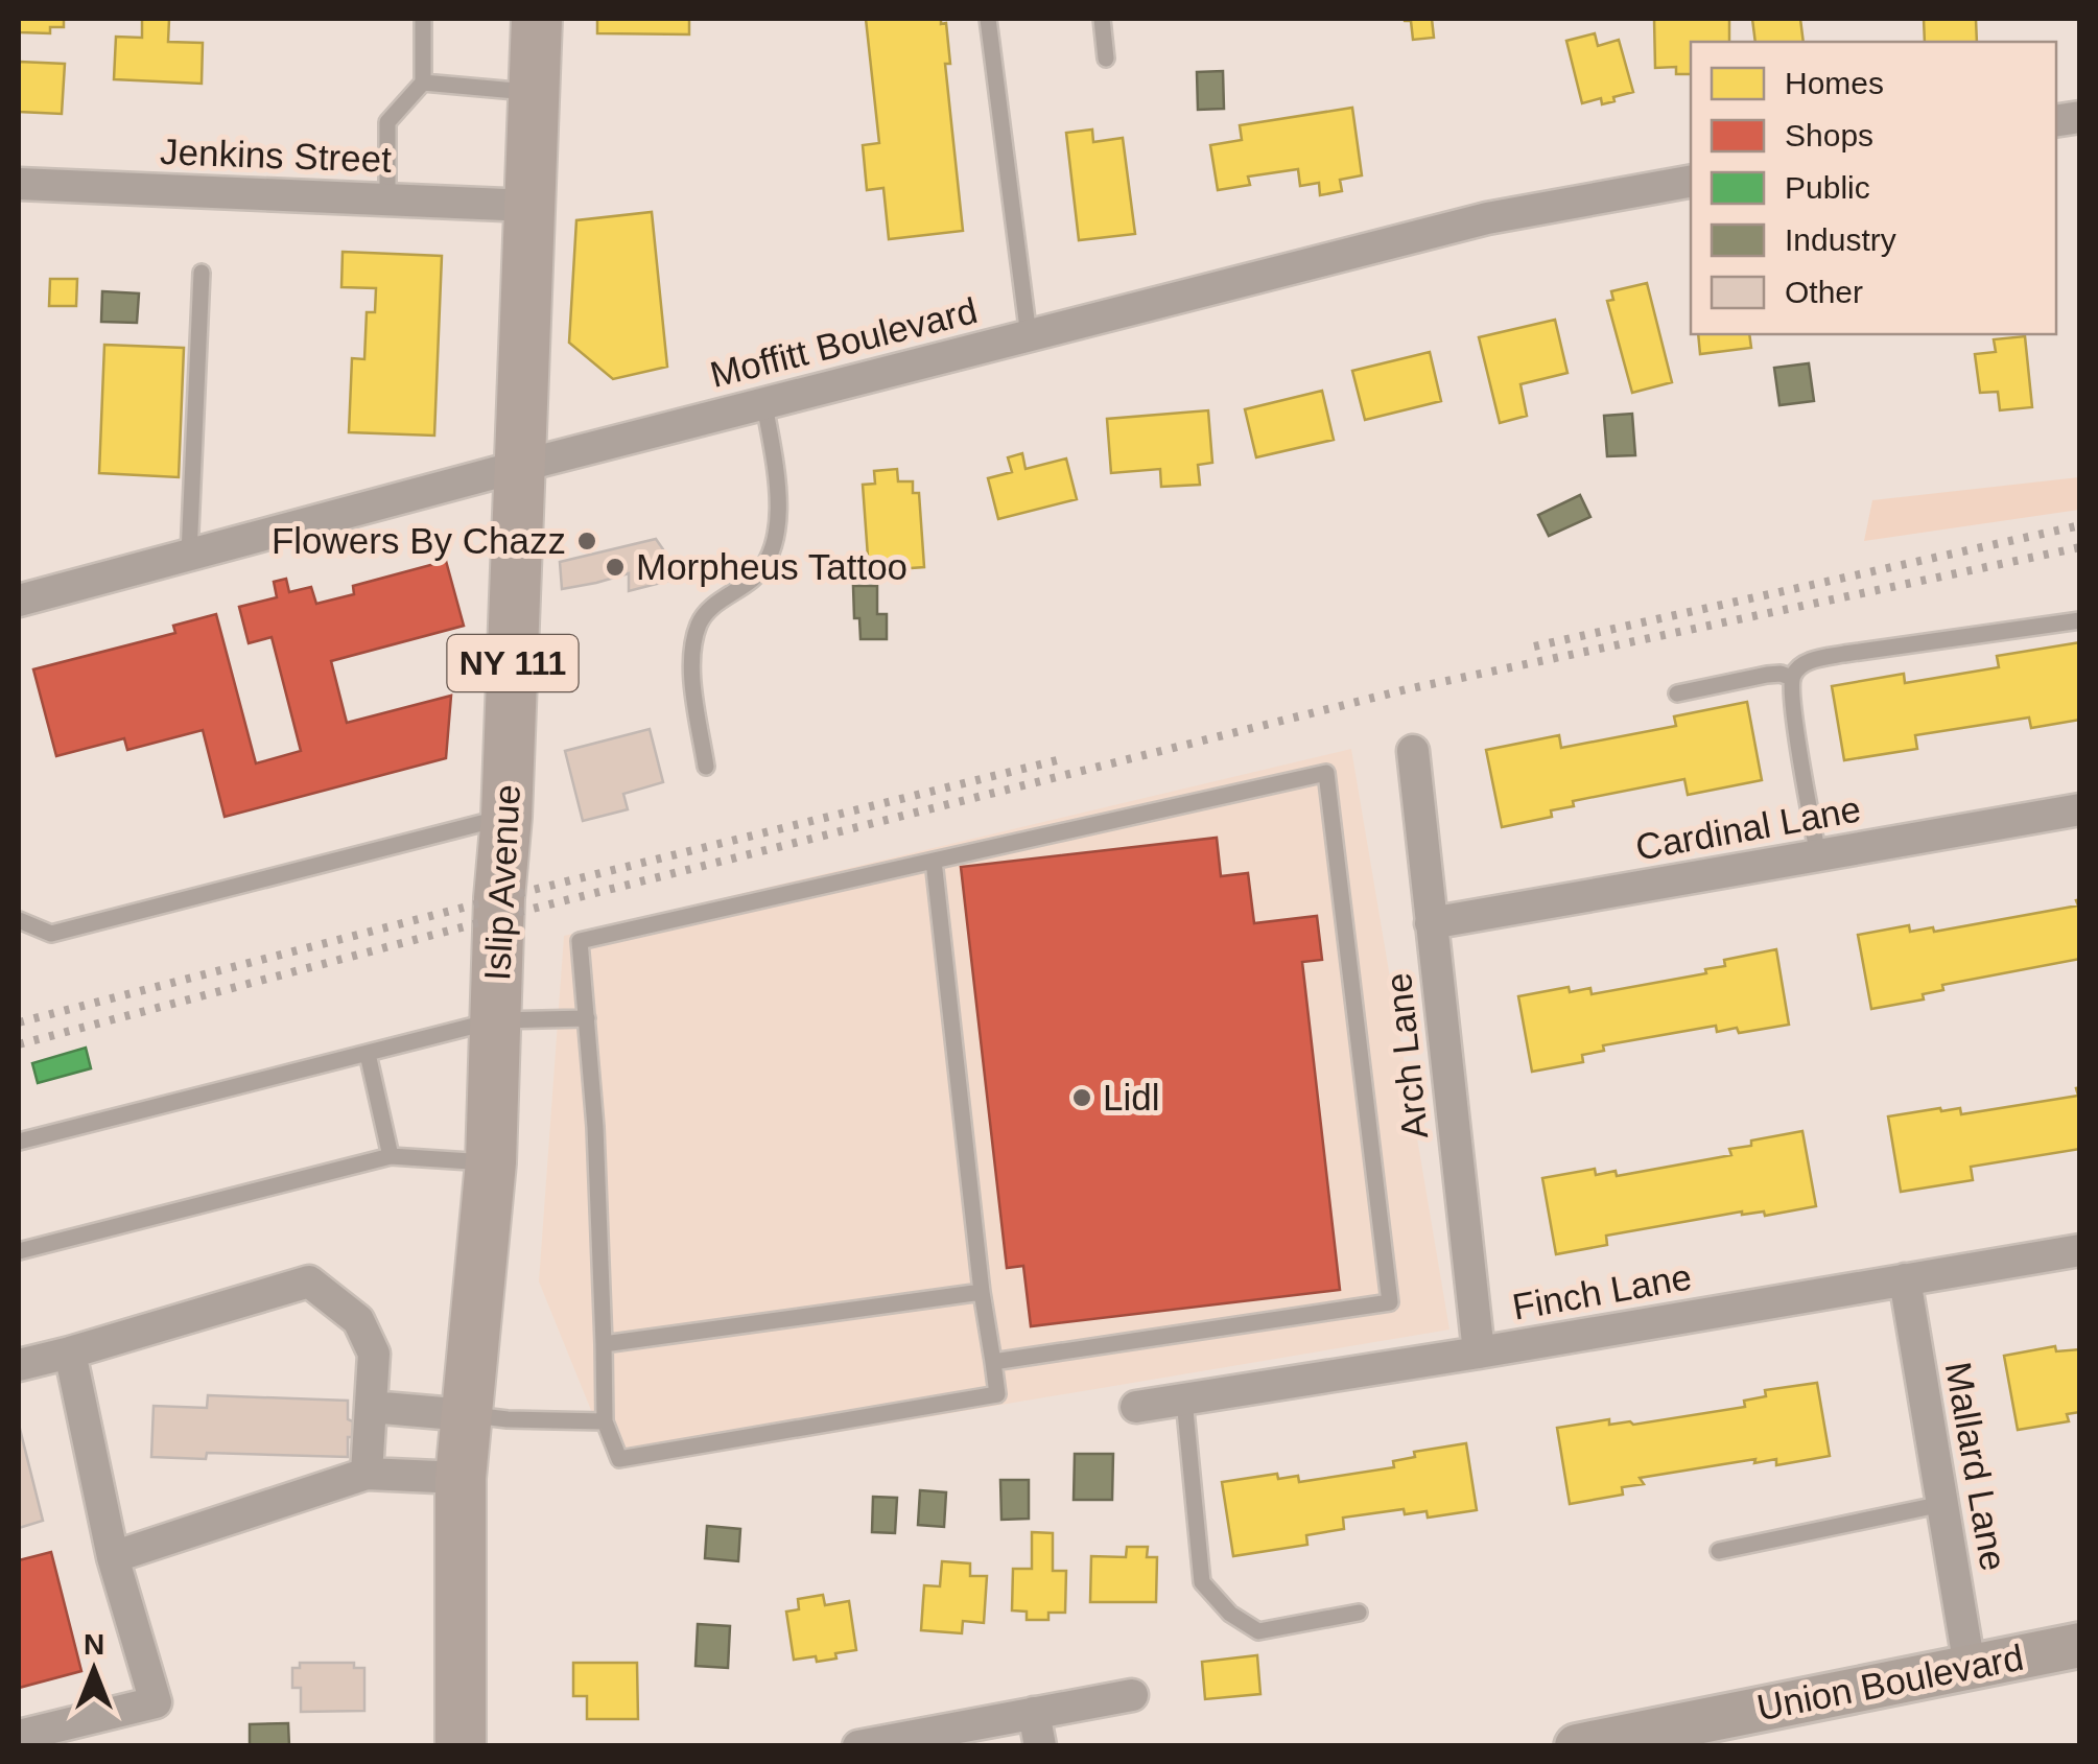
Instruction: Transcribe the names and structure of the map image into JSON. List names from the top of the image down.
{
  "streets": {
    "main road": ["NY 111", "Islip Avenue", "Union Boulevard"],
    "street": [
      "Jenkins Street",
      "Moffitt Boulevard",
      "Cardinal Lane",
      "Arch Lane",
      "Finch Lane",
      "Mallard Lane"
    ]
  },
  "crossings": [
    ["Jenkins Street", "Islip Avenue"],
    ["Moffitt Boulevard", "Islip Avenue"],
    ["Cardinal Lane", "Arch Lane"],
    ["Arch Lane", "Finch Lane"],
    ["Finch Lane", "Mallard Lane"],
    ["Mallard Lane", "Union Boulevard"]
  ],
  "places": ["Flowers By Chazz", "Morpheus Tattoo", "Lidl"],
  "legend": [
    "Homes",
    "Shops",
    "Public",
    "Industry",
    "Other"
  ],
  "north": "top"
}
